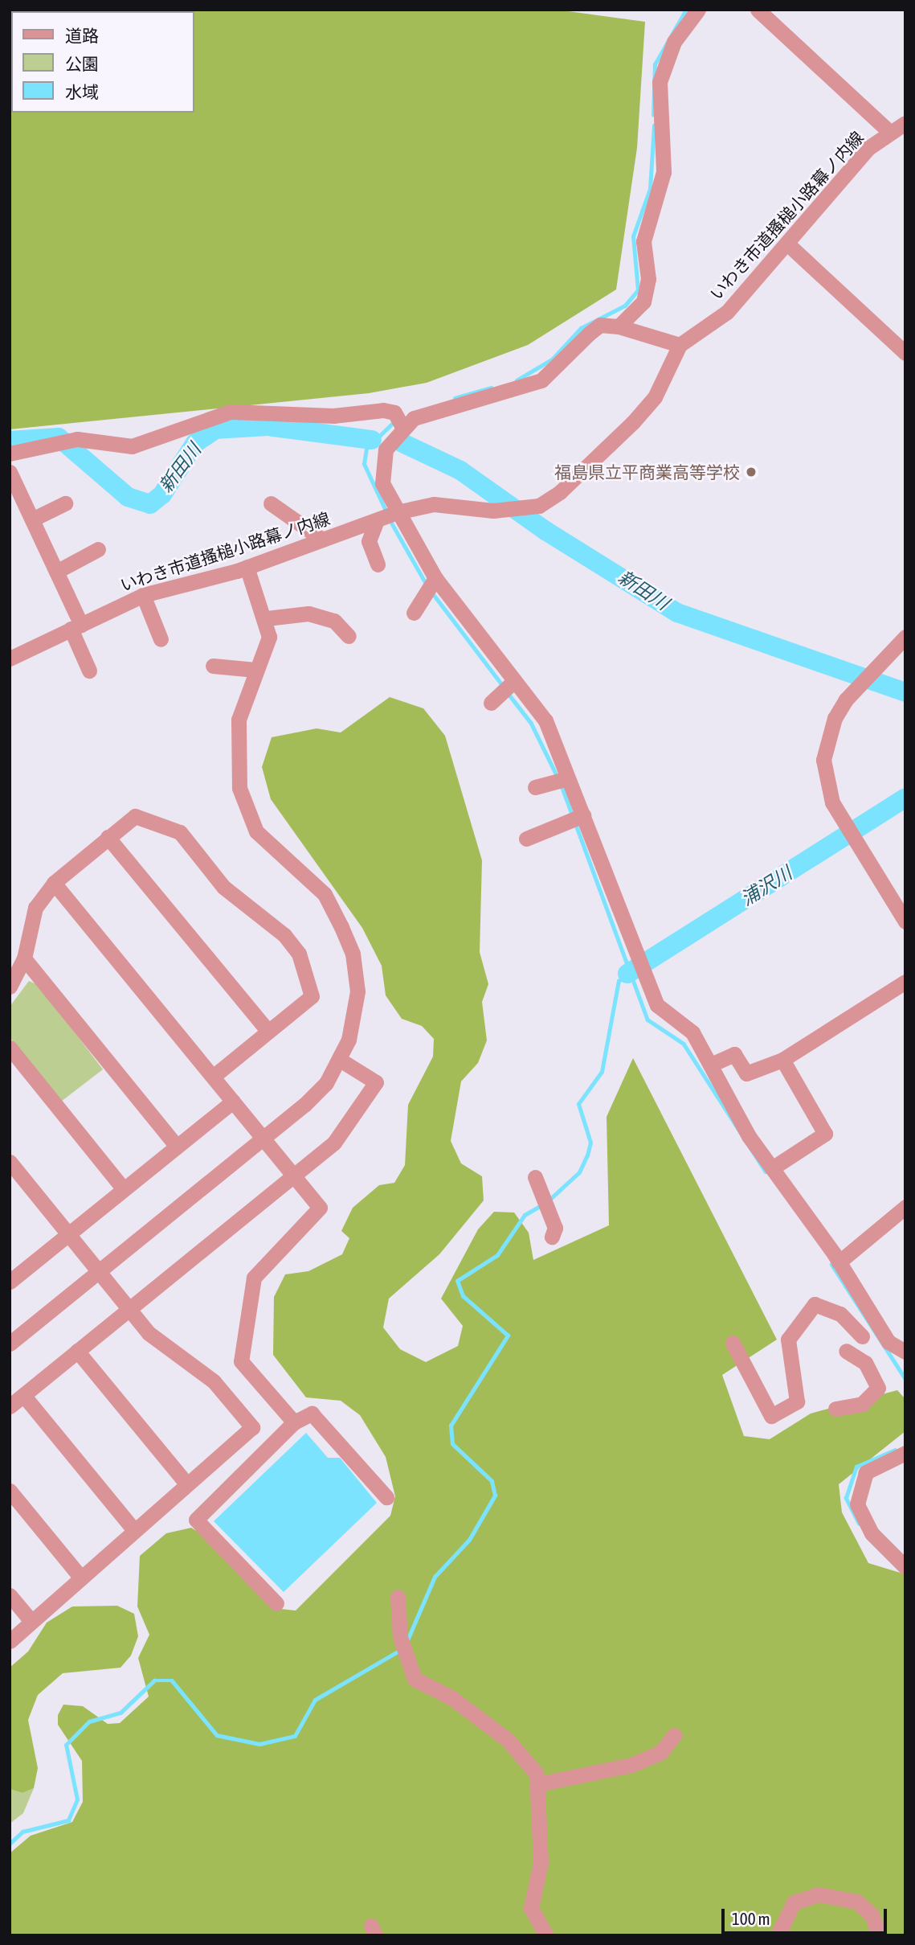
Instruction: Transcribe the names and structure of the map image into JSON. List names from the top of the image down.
{
  "streets": {
    "street": ["いわき市道搔槌小路幕ノ内線"]
  },
  "water": ["新田川", "浦沢川"],
  "places": ["福島県立平商業高等学校"],
  "legend": ["道路", "公園", "水域"],
  "scale_bar": "100 m"
}
